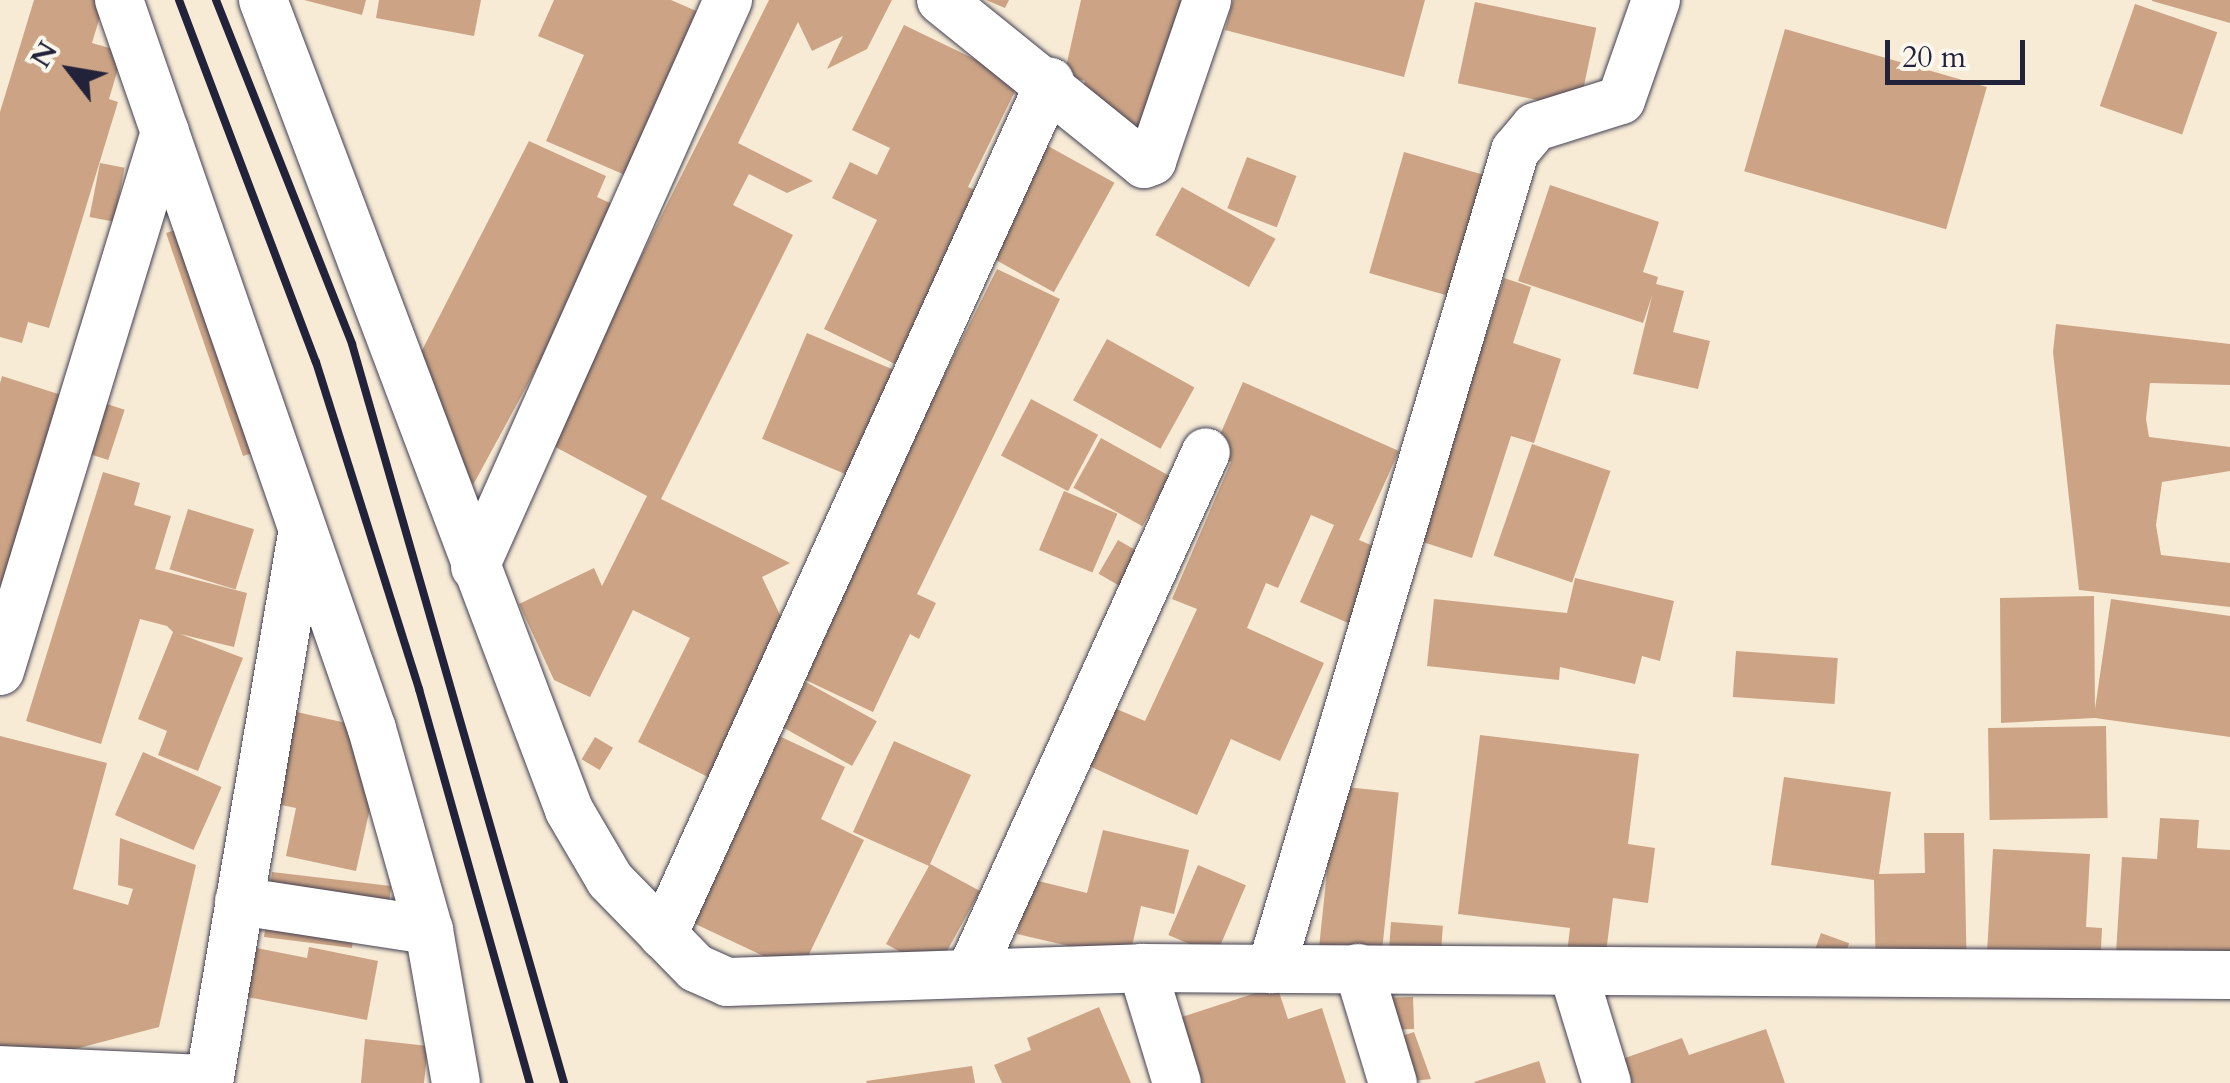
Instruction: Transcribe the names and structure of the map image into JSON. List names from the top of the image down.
{
  "scale_bar": "20 m",
  "north": "top left"
}
